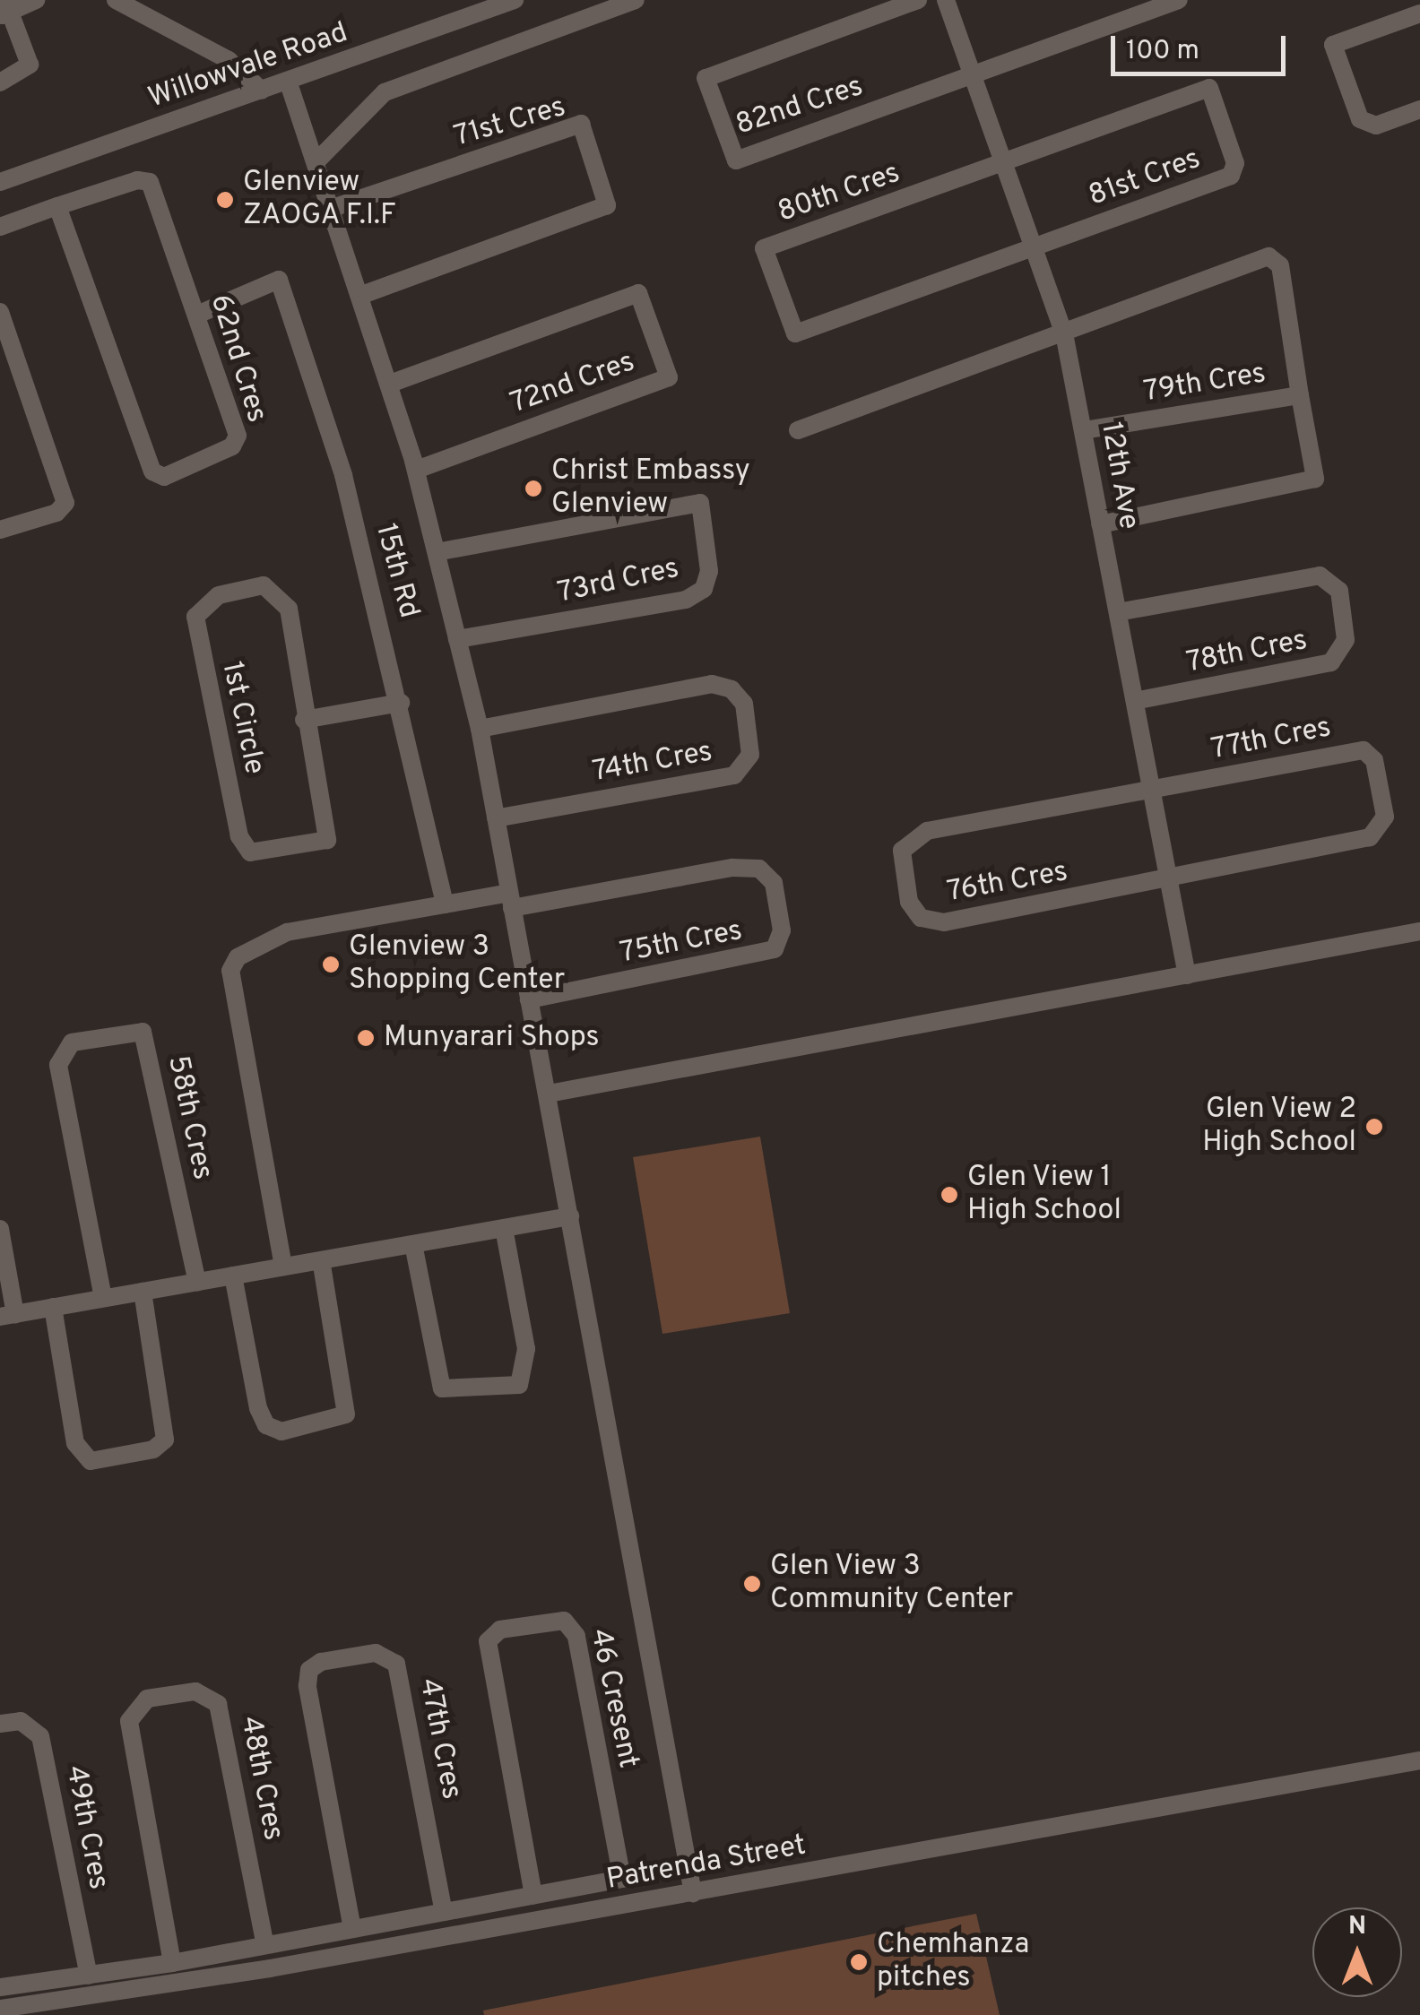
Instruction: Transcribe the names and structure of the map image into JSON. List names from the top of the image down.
{
  "streets": {
    "street": [
      "Willowvale Road",
      "82nd Cres",
      "71st Cres",
      "81st Cres",
      "80th Cres",
      "62nd Cres",
      "72nd Cres",
      "79th Cres",
      "12th Ave",
      "15th Rd",
      "73rd Cres",
      "78th Cres",
      "1st Circle",
      "77th Cres",
      "74th Cres",
      "76th Cres",
      "75th Cres",
      "58th Cres",
      "46 Cresent",
      "47th Cres",
      "48th Cres",
      "49th Cres",
      "Patrenda Street"
    ]
  },
  "crossings": [
    ["82nd Cres", "12th Ave"],
    ["81st Cres", "80th Cres"],
    ["81st Cres", "12th Ave"],
    ["80th Cres", "12th Ave"],
    ["62nd Cres", "15th Rd"],
    ["79th Cres", "12th Ave"],
    ["12th Ave", "78th Cres"],
    ["12th Ave", "77th Cres"],
    ["12th Ave", "76th Cres"],
    ["15th Rd", "1st Circle"],
    ["77th Cres", "76th Cres"]
  ],
  "places": [
    "Glenview ZAOGA F.I.F",
    "Christ Embassy Glenview",
    "Glenview 3 Shopping Center",
    "Munyarari Shops",
    "Glen View 2 High School",
    "Glen View 1 High School",
    "Glen View 3 Community Center",
    "Chemhanza pitches"
  ],
  "scale_bar": "100 m",
  "north": "top"
}
